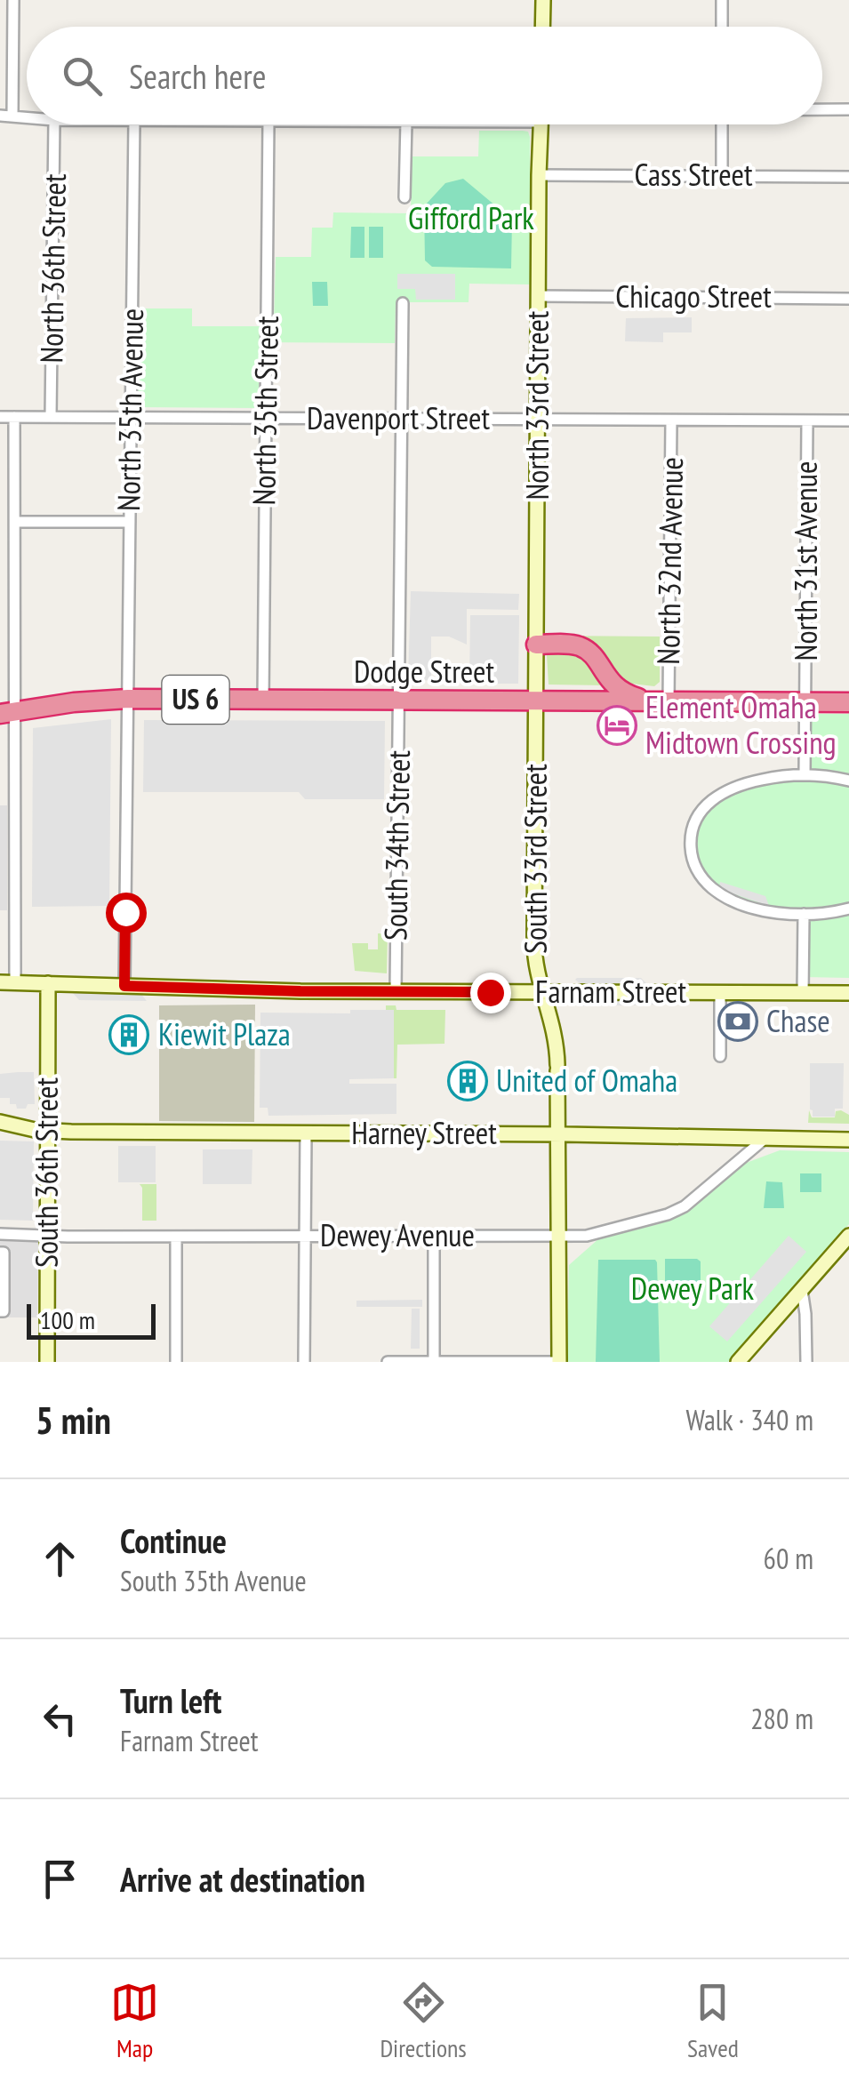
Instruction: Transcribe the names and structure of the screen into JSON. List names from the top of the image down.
{
  "streets": {
    "highway": ["Dodge Street", "US 6"],
    "street": [
      "Cass Street",
      "North 36th Street",
      "Chicago Street",
      "North 33rd Street",
      "North 35th Avenue",
      "North 35th Street",
      "Davenport Street",
      "North 32nd Avenue",
      "North 31st Avenue",
      "South 34th Street",
      "South 33rd Street",
      "Farnam Street",
      "Harney Street",
      "South 36th Street",
      "Dewey Avenue"
    ]
  },
  "crossings": [
    ["Cass Street", "North 33rd Street"],
    ["North 36th Street", "Davenport Street"],
    ["Chicago Street", "North 33rd Street"],
    ["North 33rd Street", "Davenport Street"],
    ["North 33rd Street", "Dodge Street"],
    ["North 33rd Street", "South 33rd Street"],
    ["North 35th Avenue", "Davenport Street"],
    ["North 35th Avenue", "Dodge Street"],
    ["North 35th Avenue", "Farnam Street"],
    ["North 35th Street", "Davenport Street"],
    ["North 35th Street", "Dodge Street"],
    ["Davenport Street", "North 32nd Avenue"],
    ["Davenport Street", "North 31st Avenue"],
    ["Davenport Street", "South 34th Street"],
    ["North 32nd Avenue", "Dodge Street"],
    ["North 31st Avenue", "Dodge Street"],
    ["Dodge Street", "South 34th Street"],
    ["Dodge Street", "South 33rd Street"],
    ["South 34th Street", "Farnam Street"],
    ["South 33rd Street", "Farnam Street"],
    ["South 33rd Street", "Harney Street"],
    ["South 33rd Street", "Dewey Avenue"],
    ["Farnam Street", "South 36th Street"],
    ["Harney Street", "South 36th Street"],
    ["Harney Street", "Dewey Avenue"],
    ["South 36th Street", "Dewey Avenue"]
  ],
  "parks": ["Gifford Park", "Dewey Park"],
  "places": {
    "hotel": ["Element Omaha Midtown Crossing"],
    "bank": ["Chase"],
    "building": ["Kiewit Plaza", "United of Omaha"]
  },
  "scale_bar": "100 m",
  "page": {
    "search": "Search here",
    "scale": "100 m",
    "heading": ["5 min", "Walk · 340 m"],
    "list": [
      ["Continue", "South 35th Avenue", "60 m"],
      ["Turn left", "Farnam Street", "280 m"],
      "Arrive at destination"
    ],
    "nav": ["Map", "Directions", "Saved"]
  }
}
